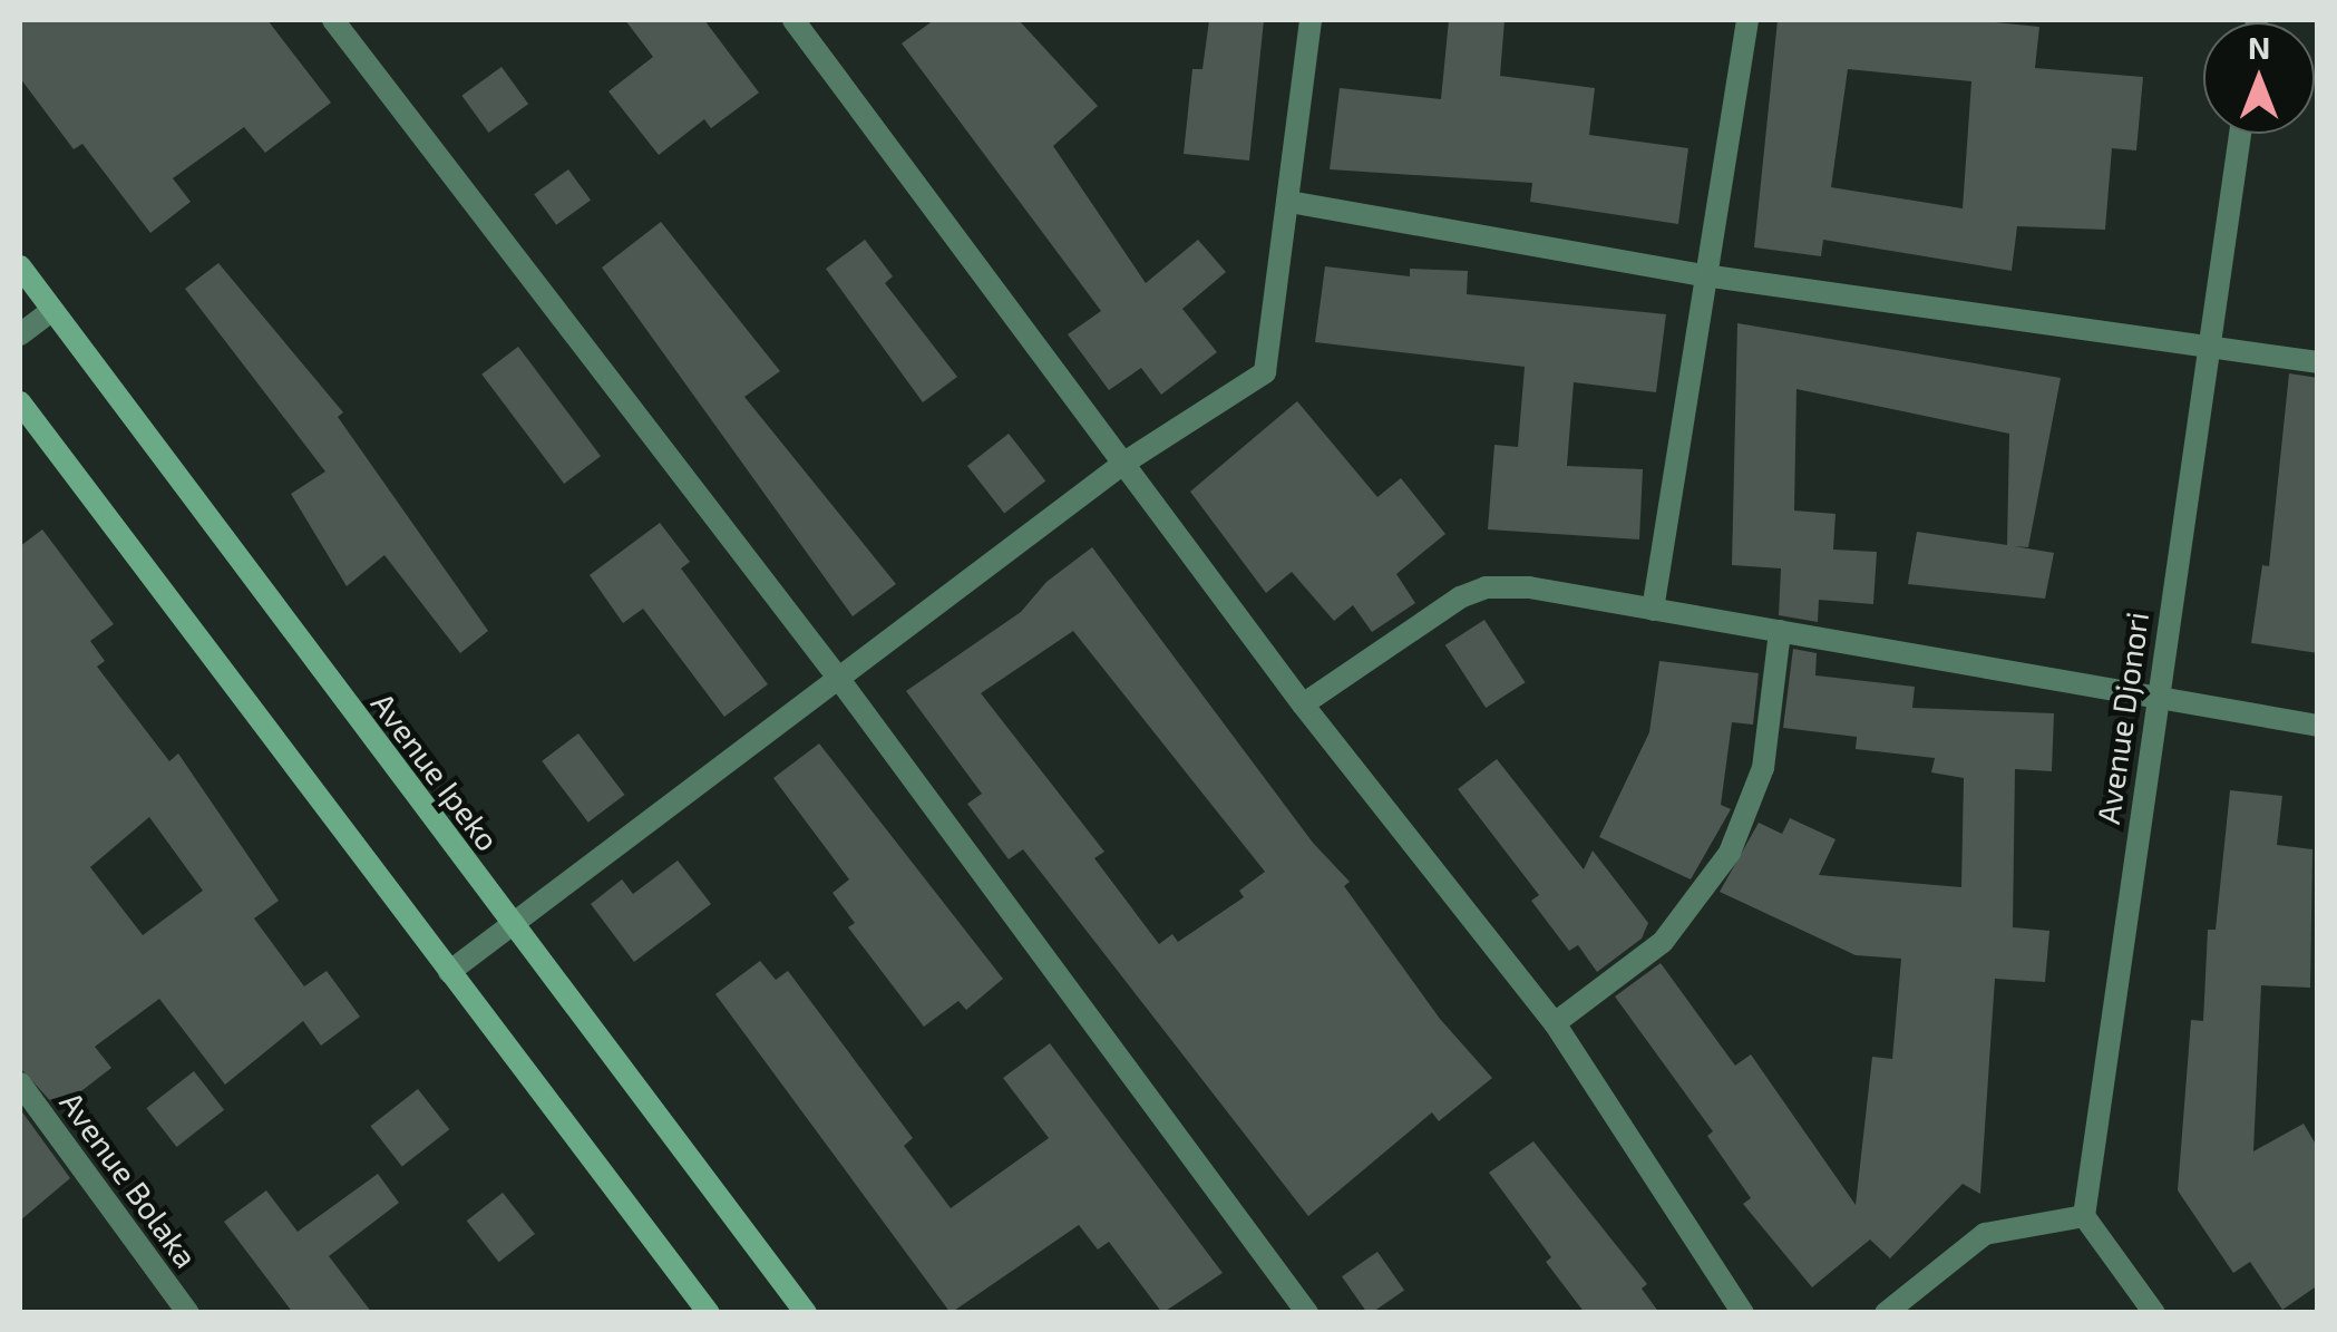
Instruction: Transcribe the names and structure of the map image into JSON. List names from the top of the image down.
{
  "streets": {
    "street": ["Avenue Djonori", "Avenue Ipeko", "Avenue Bolaka"]
  },
  "north": "top"
}
